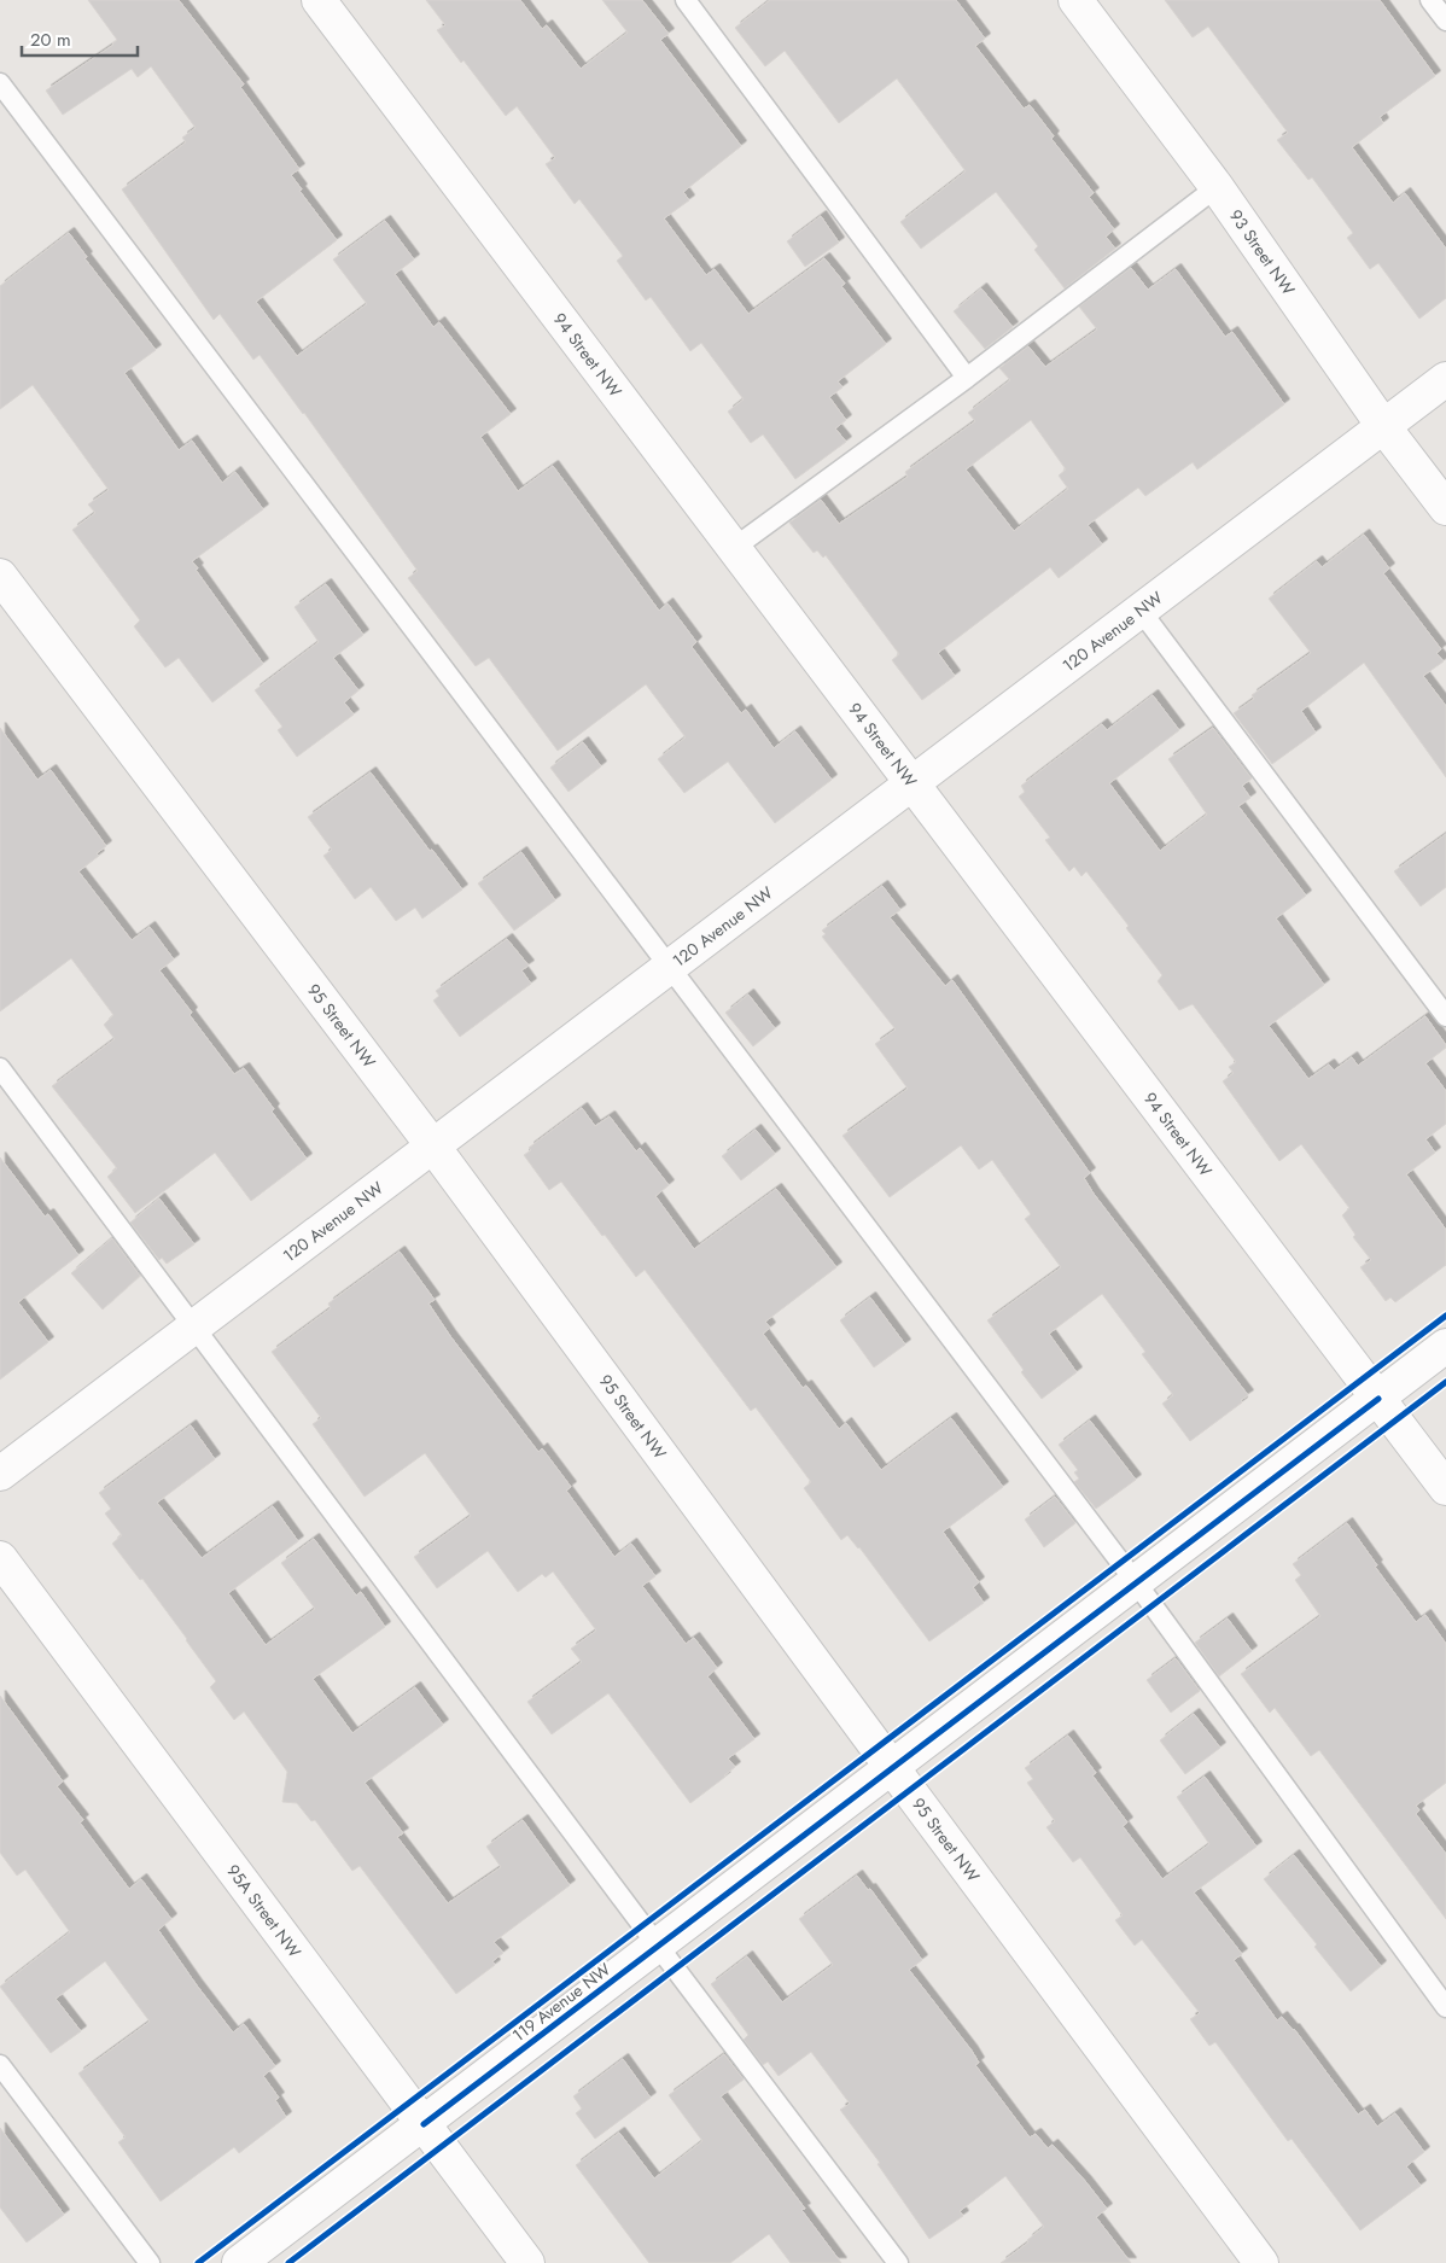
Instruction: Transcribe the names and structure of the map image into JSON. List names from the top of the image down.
{
  "streets": {
    "street": [
      "93 Street NW",
      "94 Street NW",
      "120 Avenue NW",
      "95 Street NW",
      "95A Street NW",
      "119 Avenue NW"
    ]
  },
  "crossings": [
    ["93 Street NW", "120 Avenue NW"],
    ["94 Street NW", "120 Avenue NW"],
    ["94 Street NW", "119 Avenue NW"],
    ["120 Avenue NW", "95 Street NW"],
    ["95 Street NW", "119 Avenue NW"],
    ["95A Street NW", "119 Avenue NW"]
  ],
  "scale_bar": "20 m"
}
